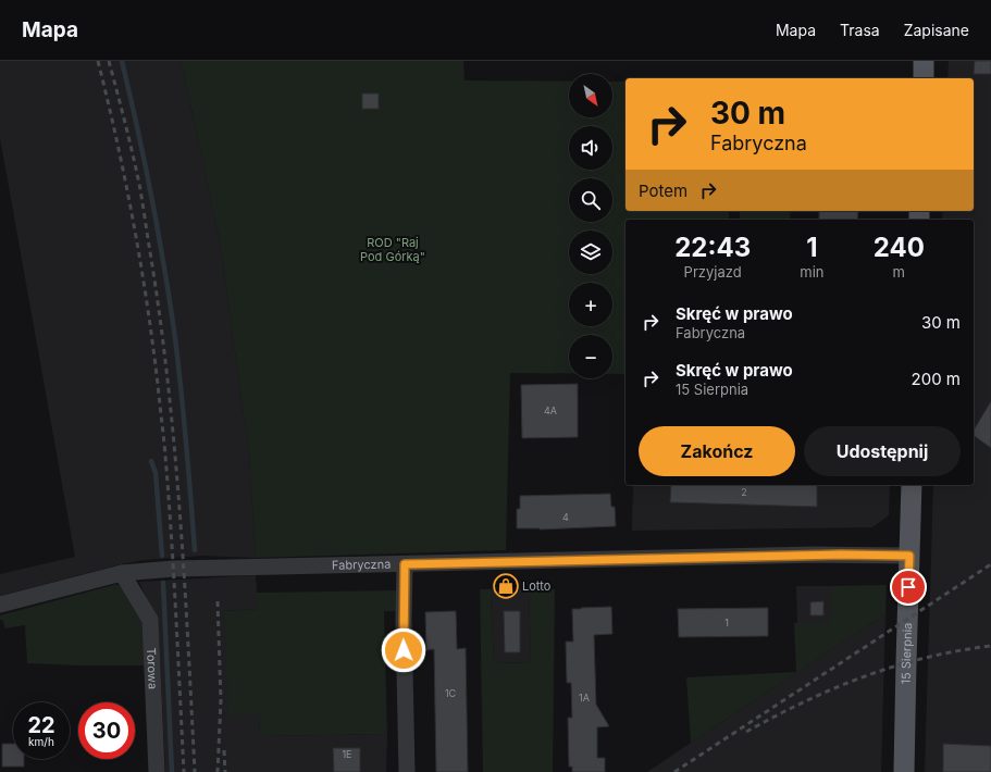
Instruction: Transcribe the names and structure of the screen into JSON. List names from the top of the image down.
{
  "streets": {
    "main road": ["15 Sierpnia"],
    "street": ["Fabryczna", "Torowa"]
  },
  "crossings": [
    ["Fabryczna", "15 Sierpnia"],
    ["Fabryczna", "Torowa"]
  ],
  "parks": ["ROD \"Raj Pod Górką\""],
  "places": {
    "shop": ["Lotto"]
  },
  "house_numbers": [
    "4A",
    "2",
    "4",
    "1",
    "1C",
    "1A",
    "1E"
  ],
  "north": "bottom right",
  "page": {
    "header": "Mapa",
    "nav": ["Mapa", "Trasa", "Zapisane"],
    "map_buttons": ["+", "−"],
    "turn": ["30 m", "Fabryczna"],
    "then": "Potem",
    "eta": [
      "22:43",
      "Przyjazd",
      "1",
      "min",
      "240",
      "m"
    ],
    "list": [
      {
        "name": "Skręć w prawo",
        "note": "Fabryczna",
        "value": "30 m"
      },
      {
        "name": "Skręć w prawo",
        "note": "15 Sierpnia",
        "value": "200 m"
      }
    ],
    "buttons": ["Zakończ", "Udostępnij"],
    "speed": "22 km/h",
    "limit": "30"
  }
}
